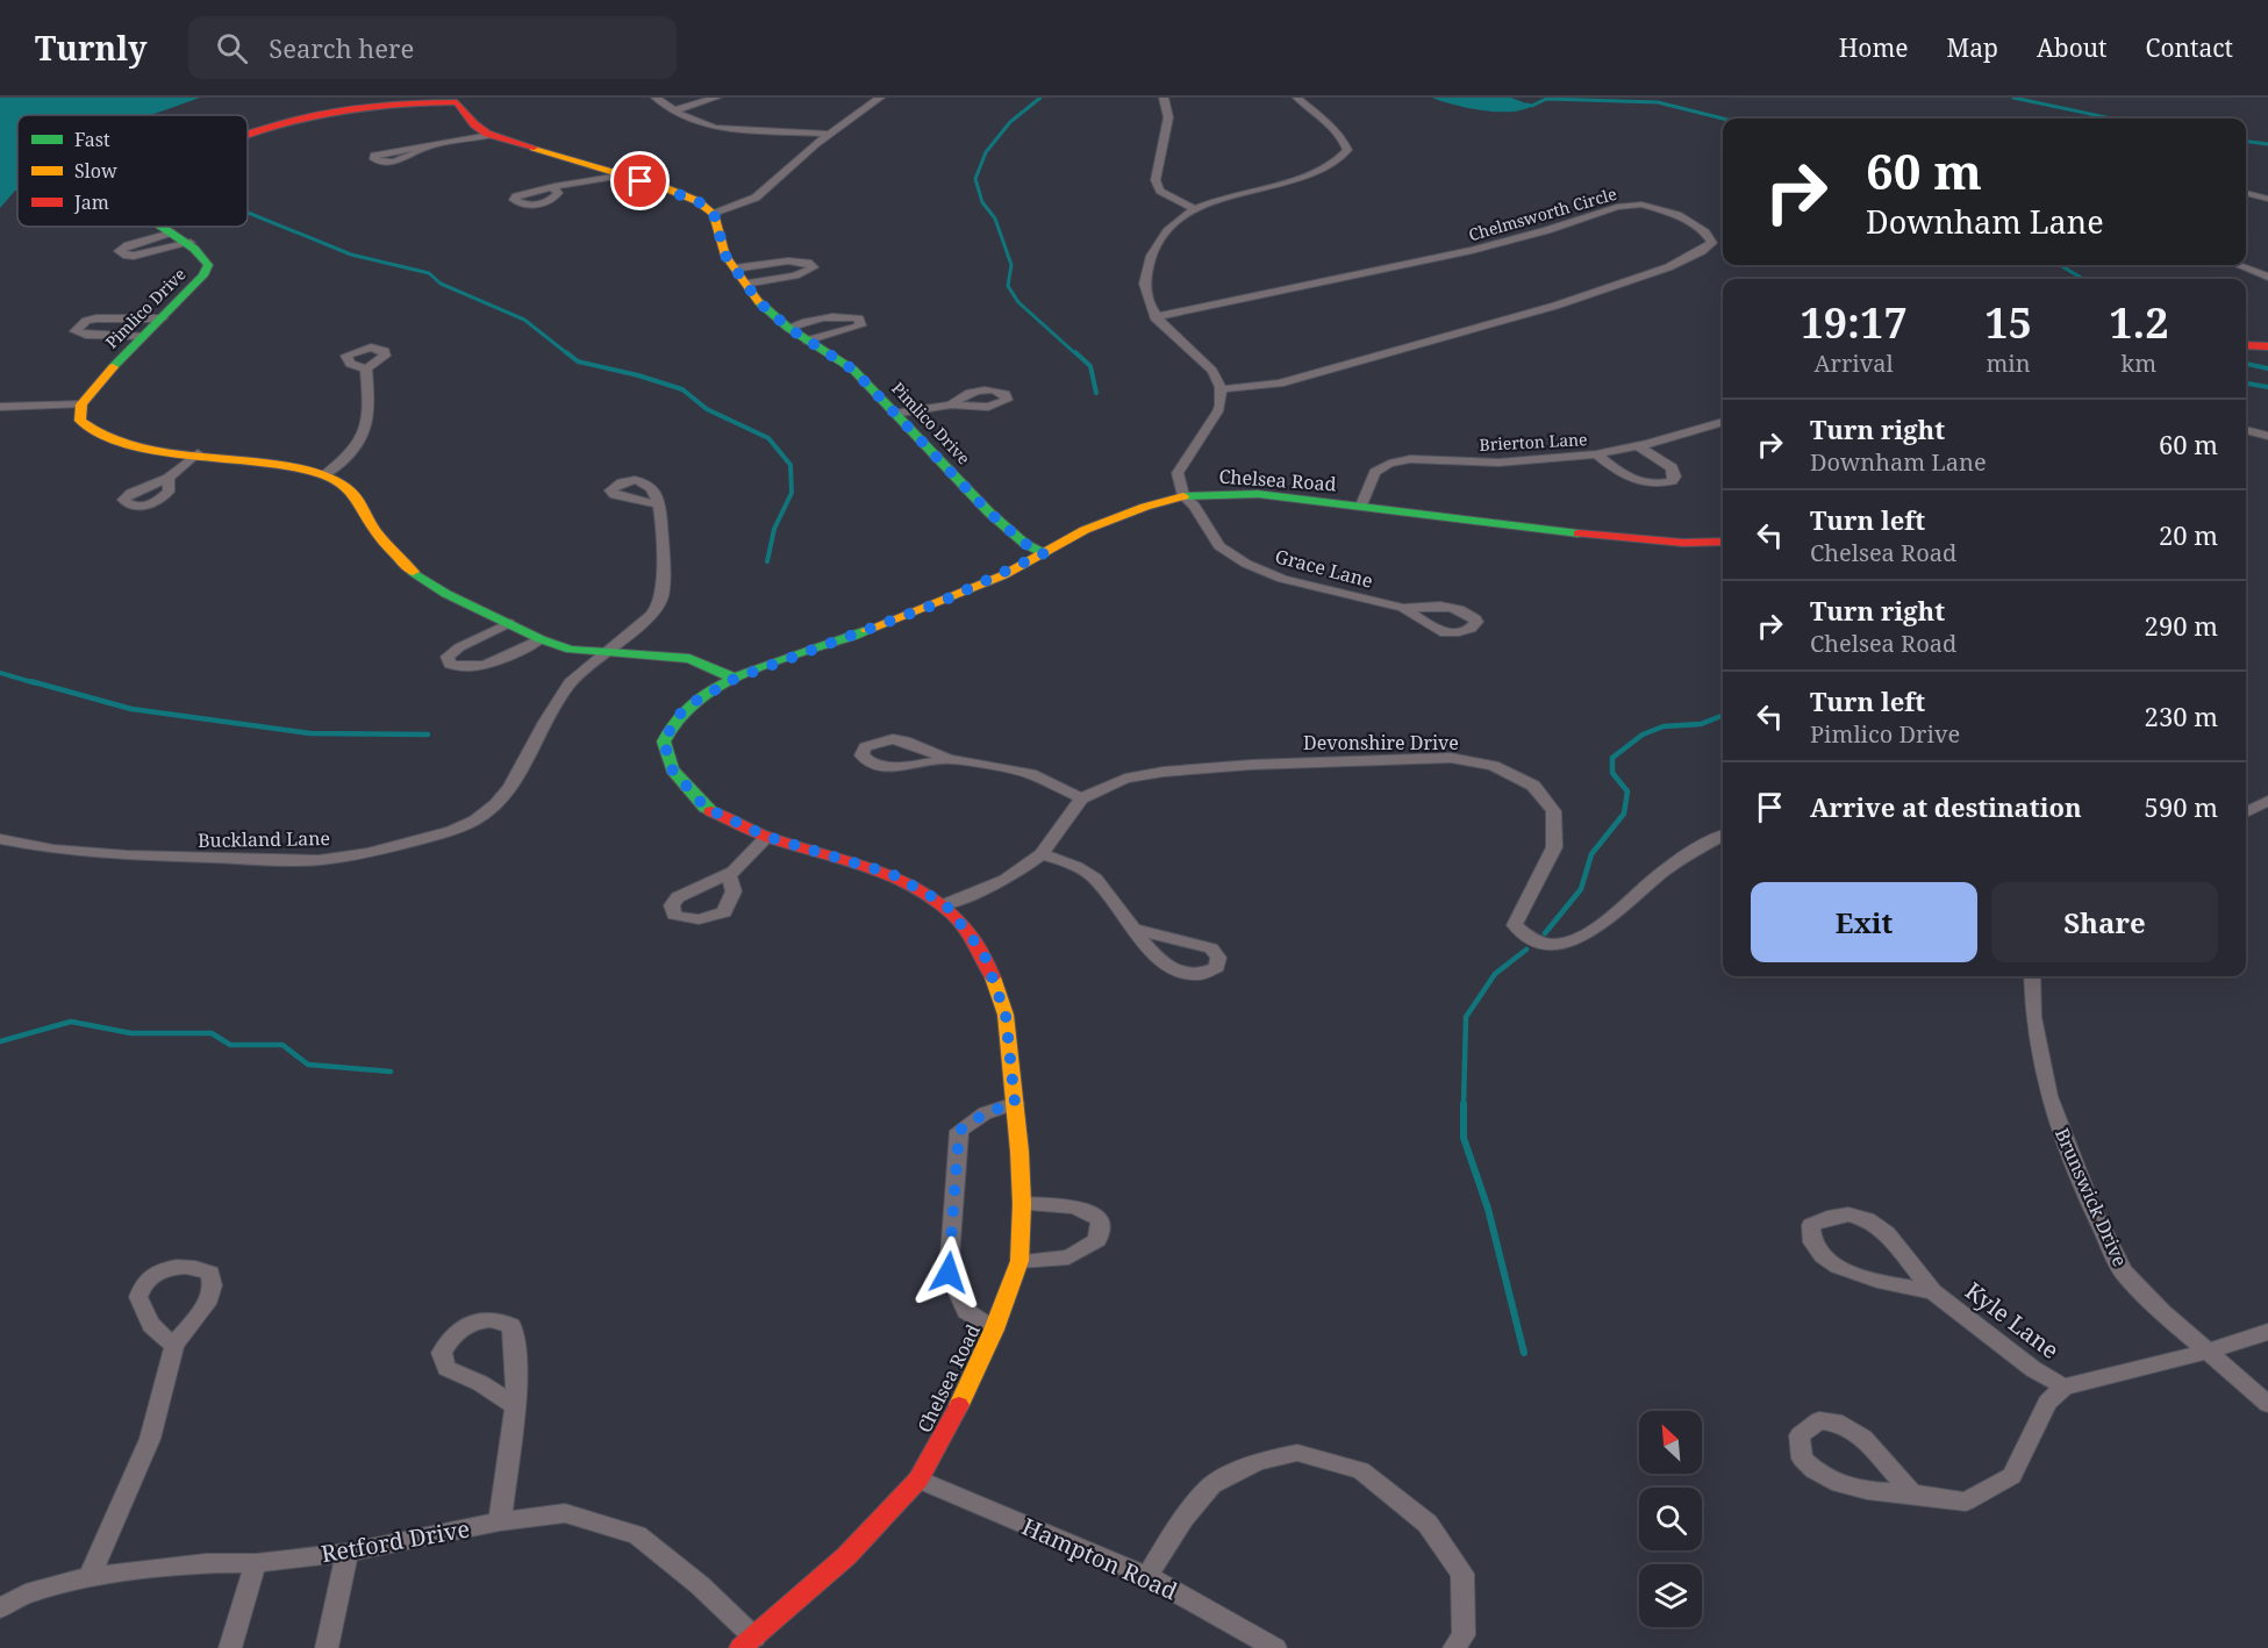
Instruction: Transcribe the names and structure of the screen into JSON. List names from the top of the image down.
{
  "streets": {
    "street": [
      "Chelmsworth Circle",
      "Pimlico Drive",
      "Brierton Lane",
      "Chelsea Road",
      "Grace Lane",
      "Devonshire Drive",
      "Buckland Lane",
      "Brunswick Drive",
      "Kyle Lane",
      "Retford Drive",
      "Hampton Road"
    ]
  },
  "crossings": [
    ["Pimlico Drive", "Chelsea Road"],
    ["Brierton Lane", "Chelsea Road"],
    ["Chelsea Road", "Grace Lane"],
    ["Chelsea Road", "Retford Drive"],
    ["Chelsea Road", "Hampton Road"]
  ],
  "legend": ["Fast", "Slow", "Jam"],
  "north": "top left",
  "page": {
    "header": "Turnly",
    "search": "Search here",
    "nav": [
      "Home",
      "Map",
      "About",
      "Contact"
    ],
    "turn": ["60 m", "Downham Lane"],
    "eta": [
      "19:17",
      "Arrival",
      "15",
      "min",
      "1.2",
      "km"
    ],
    "list": [
      {
        "name": "Turn right",
        "note": "Downham Lane",
        "value": "60 m"
      },
      {
        "name": "Turn left",
        "note": "Chelsea Road",
        "value": "20 m"
      },
      {
        "name": "Turn right",
        "note": "Chelsea Road",
        "value": "290 m"
      },
      {
        "name": "Turn left",
        "note": "Pimlico Drive",
        "value": "230 m"
      },
      {
        "name": "Arrive at destination",
        "value": "590 m"
      }
    ],
    "buttons": ["Exit", "Share"]
  }
}
